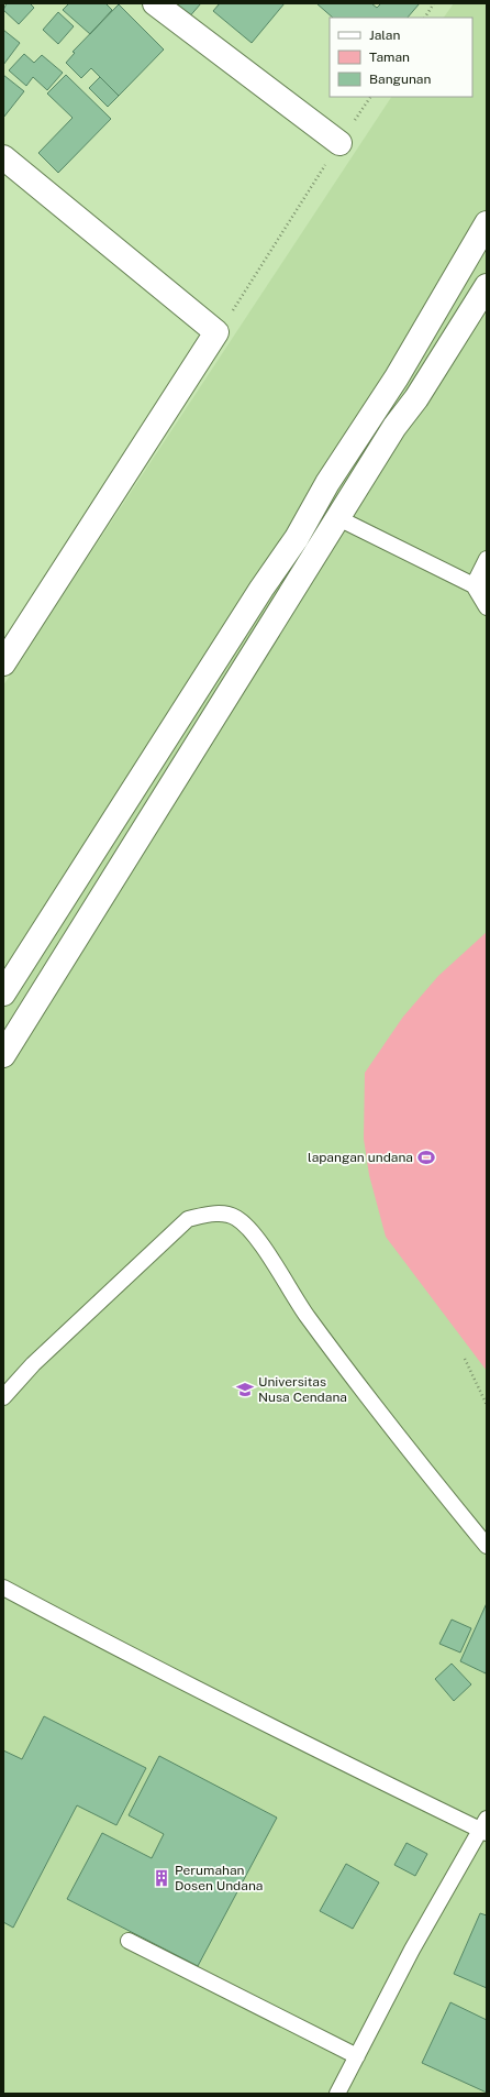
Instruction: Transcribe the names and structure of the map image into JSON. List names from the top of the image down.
{
  "places": {
    "sports": ["lapangan undana"],
    "school or university": ["Universitas Nusa Cendana"],
    "building": ["Perumahan Dosen Undana"]
  },
  "legend": ["Jalan", "Taman", "Bangunan"]
}
